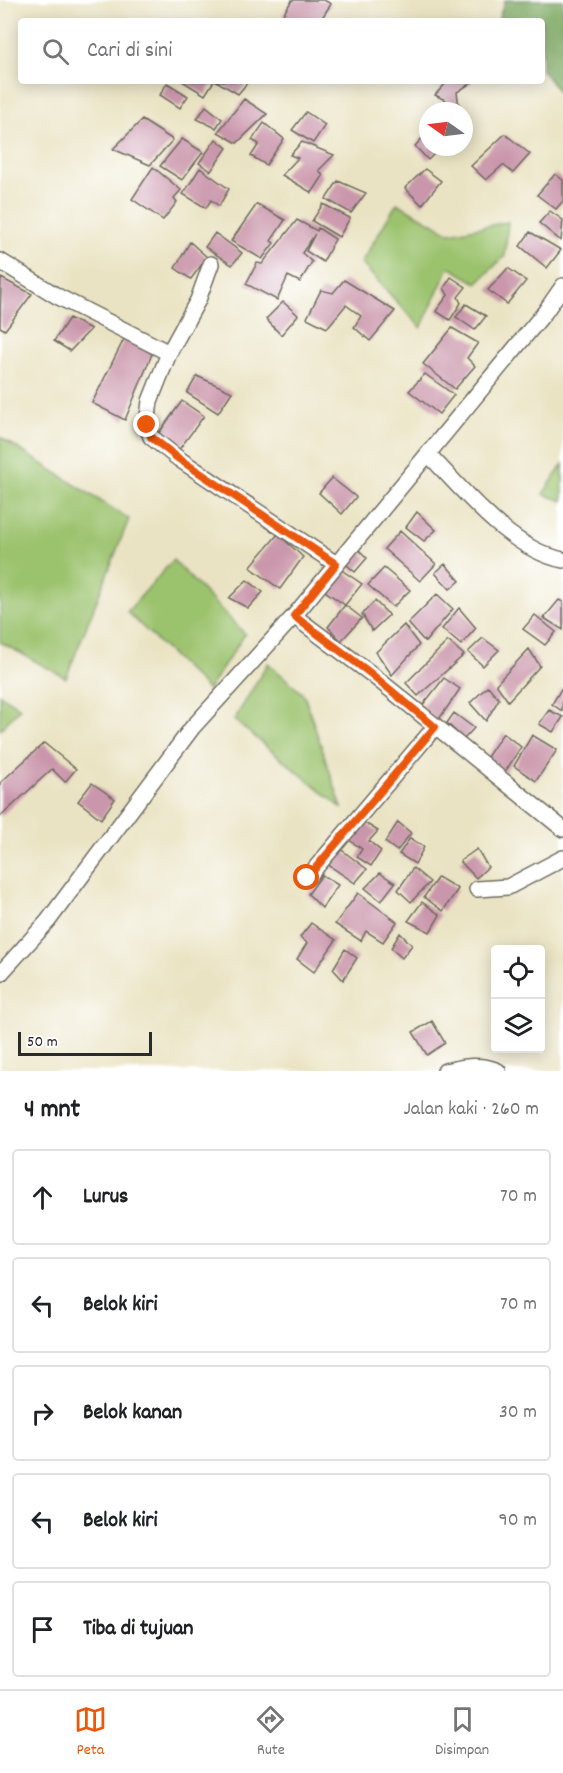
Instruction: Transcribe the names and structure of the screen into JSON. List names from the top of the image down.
{
  "scale_bar": "50 m",
  "north": "left",
  "page": {
    "search": "Cari di sini",
    "scale": "50 m",
    "heading": ["4 mnt", "Jalan kaki · 260 m"],
    "list": [
      ["Lurus", "70 m"],
      ["Belok kiri", "70 m"],
      ["Belok kanan", "30 m"],
      ["Belok kiri", "90 m"],
      "Tiba di tujuan"
    ],
    "nav": ["Peta", "Rute", "Disimpan"]
  }
}
